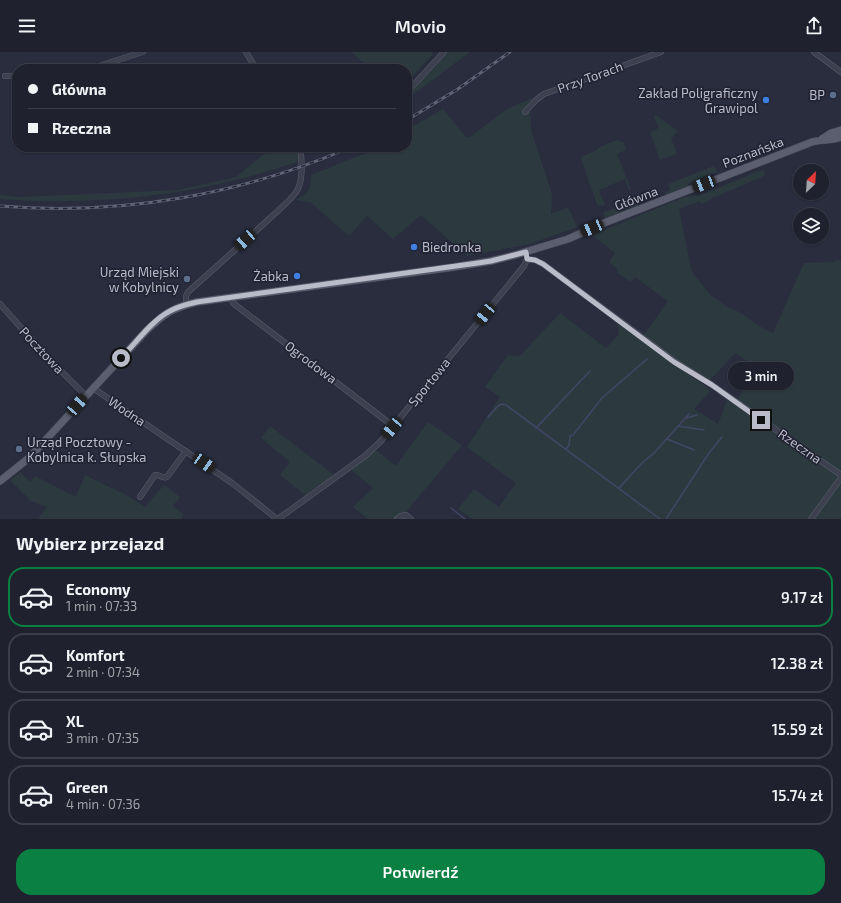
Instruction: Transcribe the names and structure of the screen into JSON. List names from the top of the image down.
{
  "streets": {
    "main road": ["Poznańska", "Główna"],
    "street": [
      "Przy Torach",
      "Pocztowa",
      "Ogrodowa",
      "Sportowa",
      "Wodna",
      "Rzeczna"
    ]
  },
  "crossings": [
    ["Poznańska", "Główna"],
    ["Główna", "Ogrodowa"],
    ["Główna", "Sportowa"],
    ["Główna", "Wodna"],
    ["Główna", "Rzeczna"],
    ["Ogrodowa", "Sportowa"],
    ["Sportowa", "Wodna"],
    ["Sportowa", "Rzeczna"]
  ],
  "places": [
    "BP",
    "Zakład Poligraficzny Grawipol",
    "Biedronka",
    "Żabka",
    "Urząd Miejski w Kobylnicy",
    "Urząd Pocztowy - Kobylnica k. Słupska"
  ],
  "north": "top right",
  "page": {
    "header": "Movio",
    "banner": ["Główna", "Rzeczna"],
    "bubble": "3 min",
    "heading": "Wybierz przejazd",
    "list": [
      {
        "name": "Economy",
        "note": "1 min · 07:33",
        "value": "9.17 zł"
      },
      {
        "name": "Komfort",
        "note": "2 min · 07:34",
        "value": "12.38 zł"
      },
      {
        "name": "XL",
        "note": "3 min · 07:35",
        "value": "15.59 zł"
      },
      {
        "name": "Green",
        "note": "4 min · 07:36",
        "value": "15.74 zł"
      }
    ],
    "buttons": "Potwierdź"
  }
}
